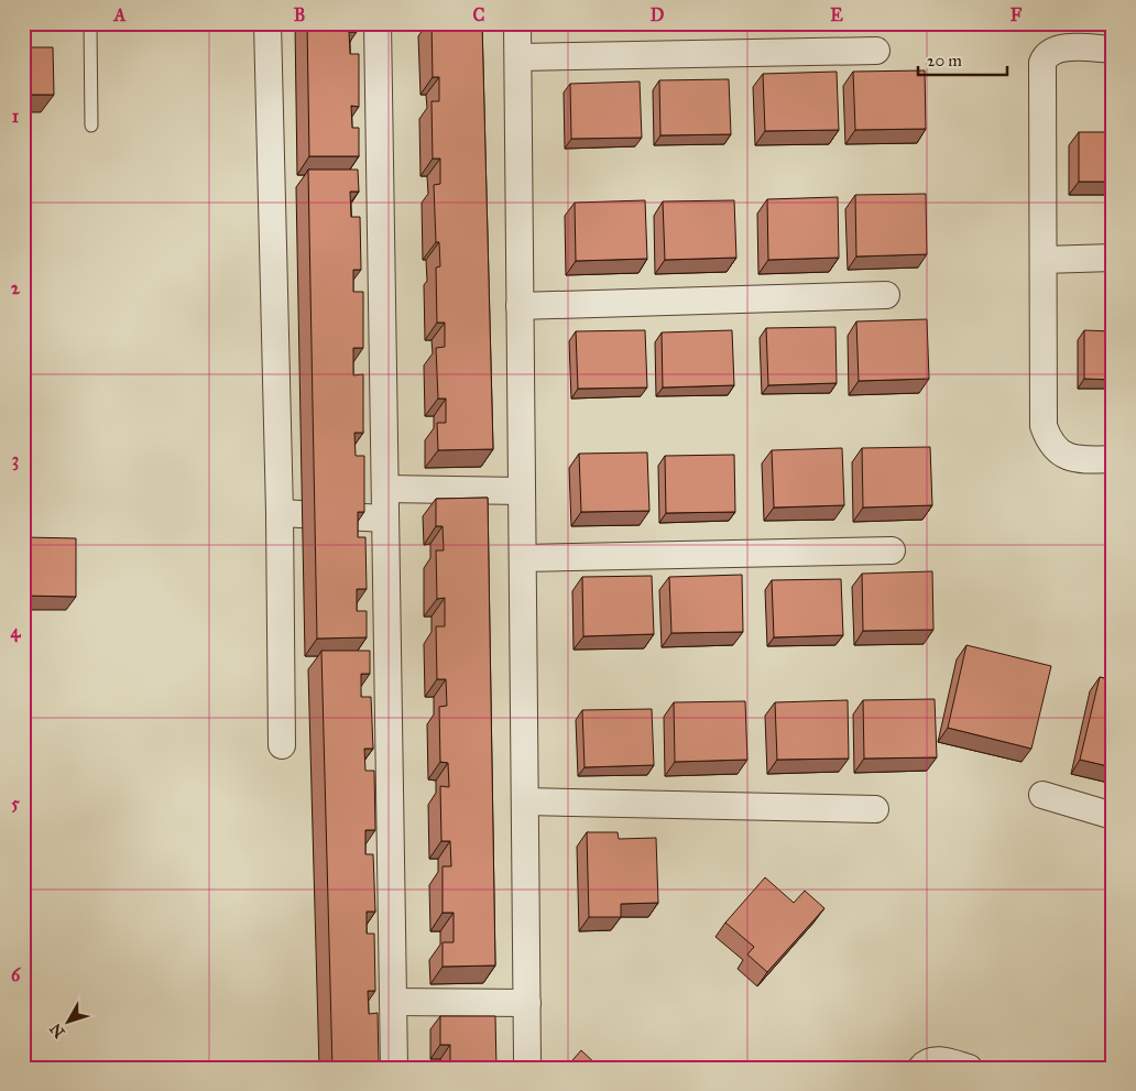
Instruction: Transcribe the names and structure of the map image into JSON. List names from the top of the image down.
{
  "scale_bar": "20 m",
  "north": "bottom left",
  "grid": {
    "columns": [
      "A",
      "B",
      "C",
      "D",
      "E",
      "F"
    ],
    "rows": [
      "1",
      "2",
      "3",
      "4",
      "5",
      "6"
    ]
  }
}
